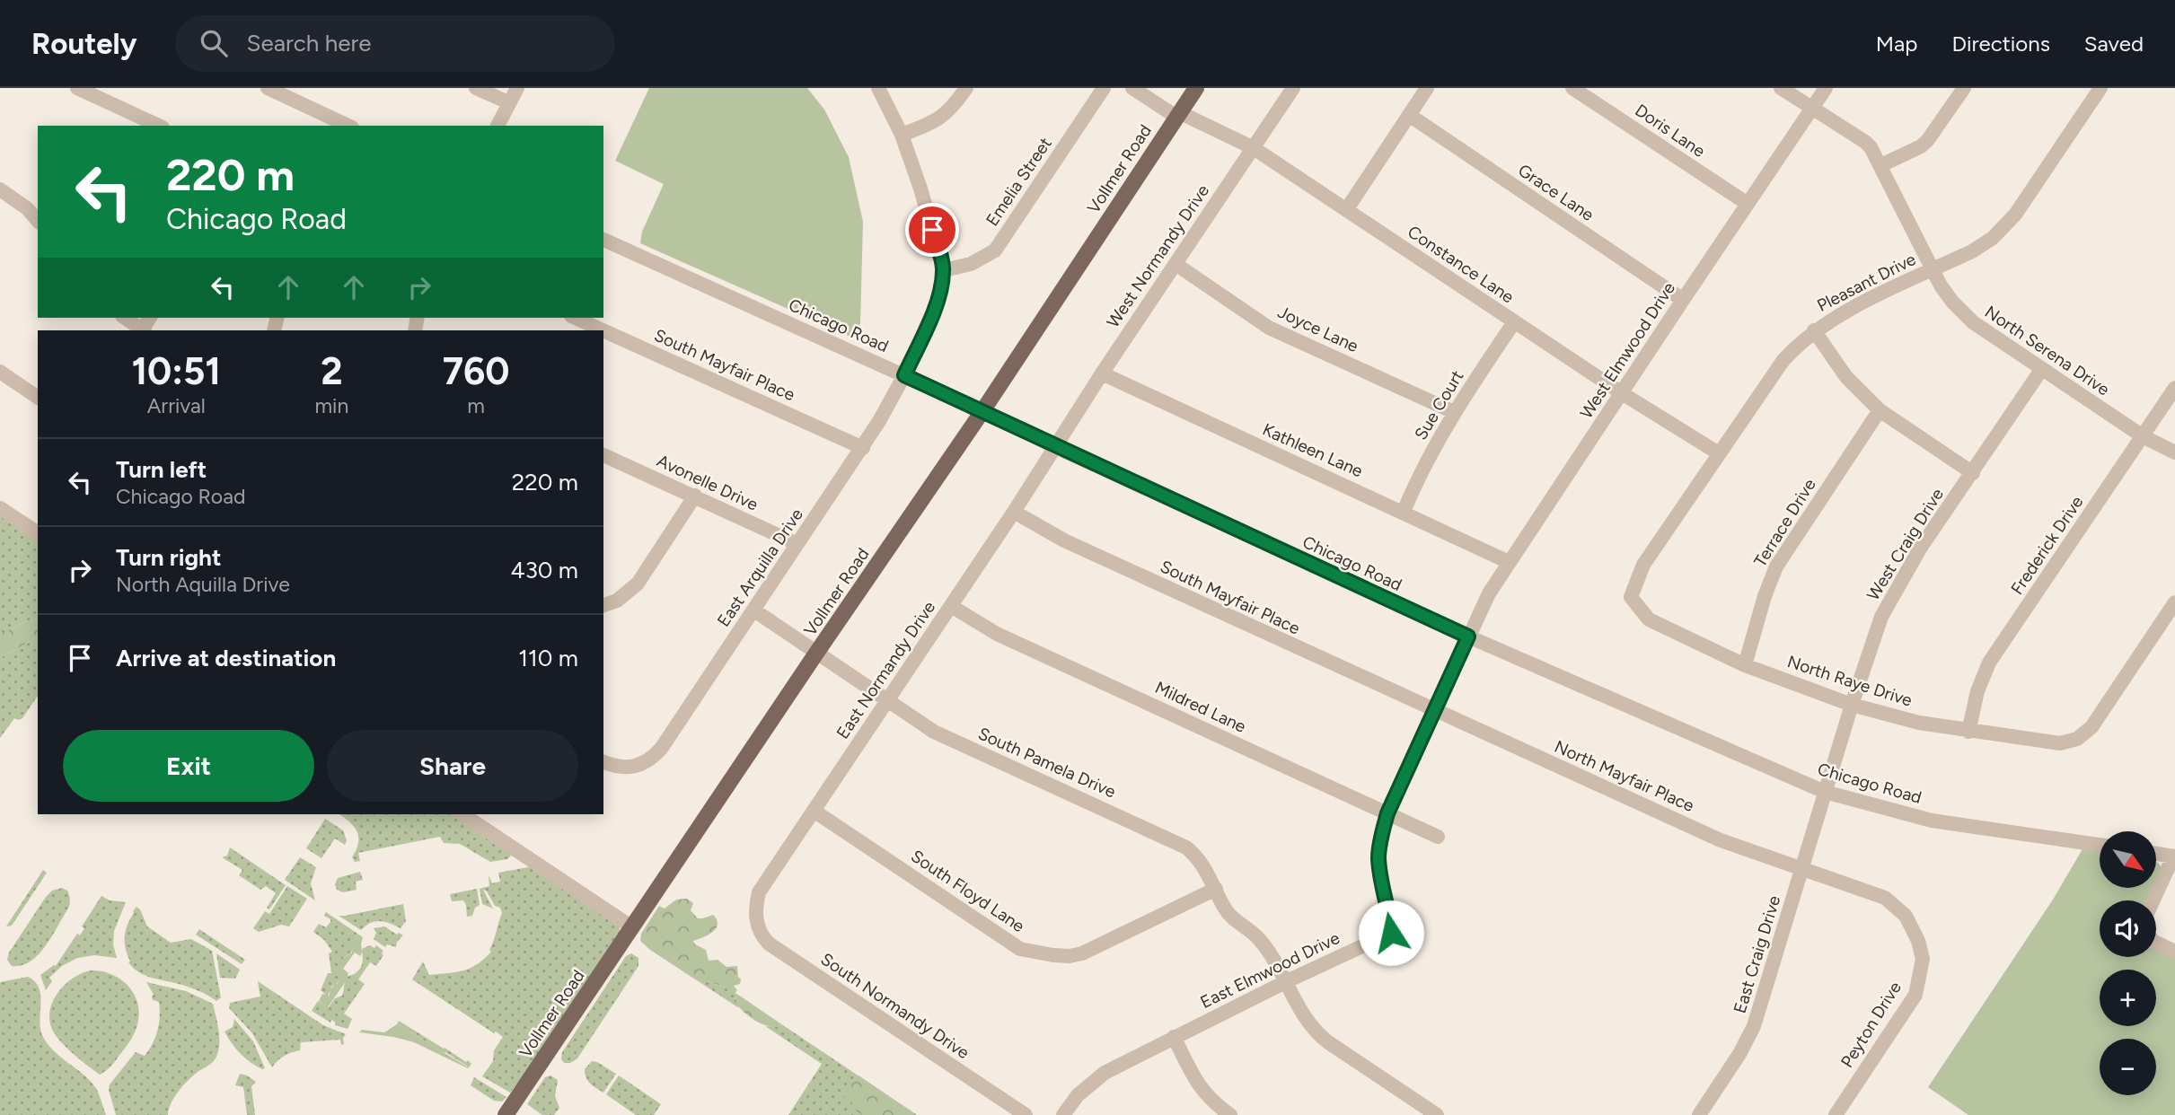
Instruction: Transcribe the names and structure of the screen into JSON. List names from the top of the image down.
{
  "streets": {
    "main road": ["Vollmer Road"],
    "street": [
      "Doris Lane",
      "Emelia Street",
      "Grace Lane",
      "West Normandy Drive",
      "Constance Lane",
      "Pleasant Drive",
      "Chicago Road",
      "Joyce Lane",
      "West Elmwood Drive",
      "North Serena Drive",
      "South Mayfair Place",
      "Sue Court",
      "Kathleen Lane",
      "Avonelle Drive",
      "Terrace Drive",
      "West Craig Drive",
      "Frederick Drive",
      "East Arquilla Drive",
      "East Normandy Drive",
      "North Raye Drive",
      "Mildred Lane",
      "South Pamela Drive",
      "North Mayfair Place",
      "South Floyd Lane",
      "East Craig Drive",
      "East Elmwood Drive",
      "South Normandy Drive",
      "Peyton Drive"
    ]
  },
  "crossings": [
    ["Doris Lane", "West Elmwood Drive"],
    ["Vollmer Road", "Constance Lane"],
    ["Vollmer Road", "Chicago Road"],
    ["Vollmer Road", "South Pamela Drive"],
    ["Emelia Street", "East Arquilla Drive"],
    ["Grace Lane", "West Elmwood Drive"],
    ["West Normandy Drive", "Constance Lane"],
    ["West Normandy Drive", "Chicago Road"],
    ["West Normandy Drive", "Joyce Lane"],
    ["West Normandy Drive", "Kathleen Lane"],
    ["West Normandy Drive", "East Normandy Drive"],
    ["Constance Lane", "Pleasant Drive"],
    ["Constance Lane", "West Elmwood Drive"],
    ["Constance Lane", "Sue Court"],
    ["Pleasant Drive", "North Serena Drive"],
    ["Pleasant Drive", "North Raye Drive"],
    ["Chicago Road", "West Elmwood Drive"],
    ["Chicago Road", "West Craig Drive"],
    ["Chicago Road", "East Arquilla Drive"],
    ["Chicago Road", "East Normandy Drive"],
    ["Chicago Road", "East Craig Drive"],
    ["Chicago Road", "East Elmwood Drive"],
    ["Joyce Lane", "Sue Court"],
    ["West Elmwood Drive", "North Serena Drive"],
    ["West Elmwood Drive", "Kathleen Lane"],
    ["West Elmwood Drive", "East Elmwood Drive"],
    ["North Serena Drive", "West Craig Drive"],
    ["North Serena Drive", "Frederick Drive"],
    ["South Mayfair Place", "East Arquilla Drive"],
    ["South Mayfair Place", "East Normandy Drive"],
    ["South Mayfair Place", "North Mayfair Place"],
    ["South Mayfair Place", "East Elmwood Drive"],
    ["Sue Court", "Kathleen Lane"],
    ["Avonelle Drive", "East Arquilla Drive"],
    ["Terrace Drive", "North Raye Drive"],
    ["West Craig Drive", "North Raye Drive"],
    ["West Craig Drive", "East Craig Drive"],
    ["Frederick Drive", "North Raye Drive"],
    ["East Arquilla Drive", "South Pamela Drive"],
    ["East Normandy Drive", "Mildred Lane"],
    ["East Normandy Drive", "South Pamela Drive"],
    ["East Normandy Drive", "South Floyd Lane"],
    ["East Normandy Drive", "South Normandy Drive"],
    ["Mildred Lane", "East Elmwood Drive"],
    ["South Pamela Drive", "South Floyd Lane"],
    ["South Pamela Drive", "East Elmwood Drive"],
    ["North Mayfair Place", "East Craig Drive"],
    ["North Mayfair Place", "East Elmwood Drive"],
    ["North Mayfair Place", "Peyton Drive"],
    ["East Craig Drive", "Peyton Drive"]
  ],
  "north": "bottom right",
  "page": {
    "header": "Routely",
    "search": "Search here",
    "nav": ["Map", "Directions", "Saved"],
    "turn": ["220 m", "Chicago Road"],
    "eta": [
      "10:51",
      "Arrival",
      "2",
      "min",
      "760",
      "m"
    ],
    "list": [
      {
        "name": "Turn left",
        "note": "Chicago Road",
        "value": "220 m"
      },
      {
        "name": "Turn right",
        "note": "North Aquilla Drive",
        "value": "430 m"
      },
      {
        "name": "Arrive at destination",
        "value": "110 m"
      }
    ],
    "buttons": ["Exit", "Share"],
    "map_buttons": ["+", "−"]
  }
}
